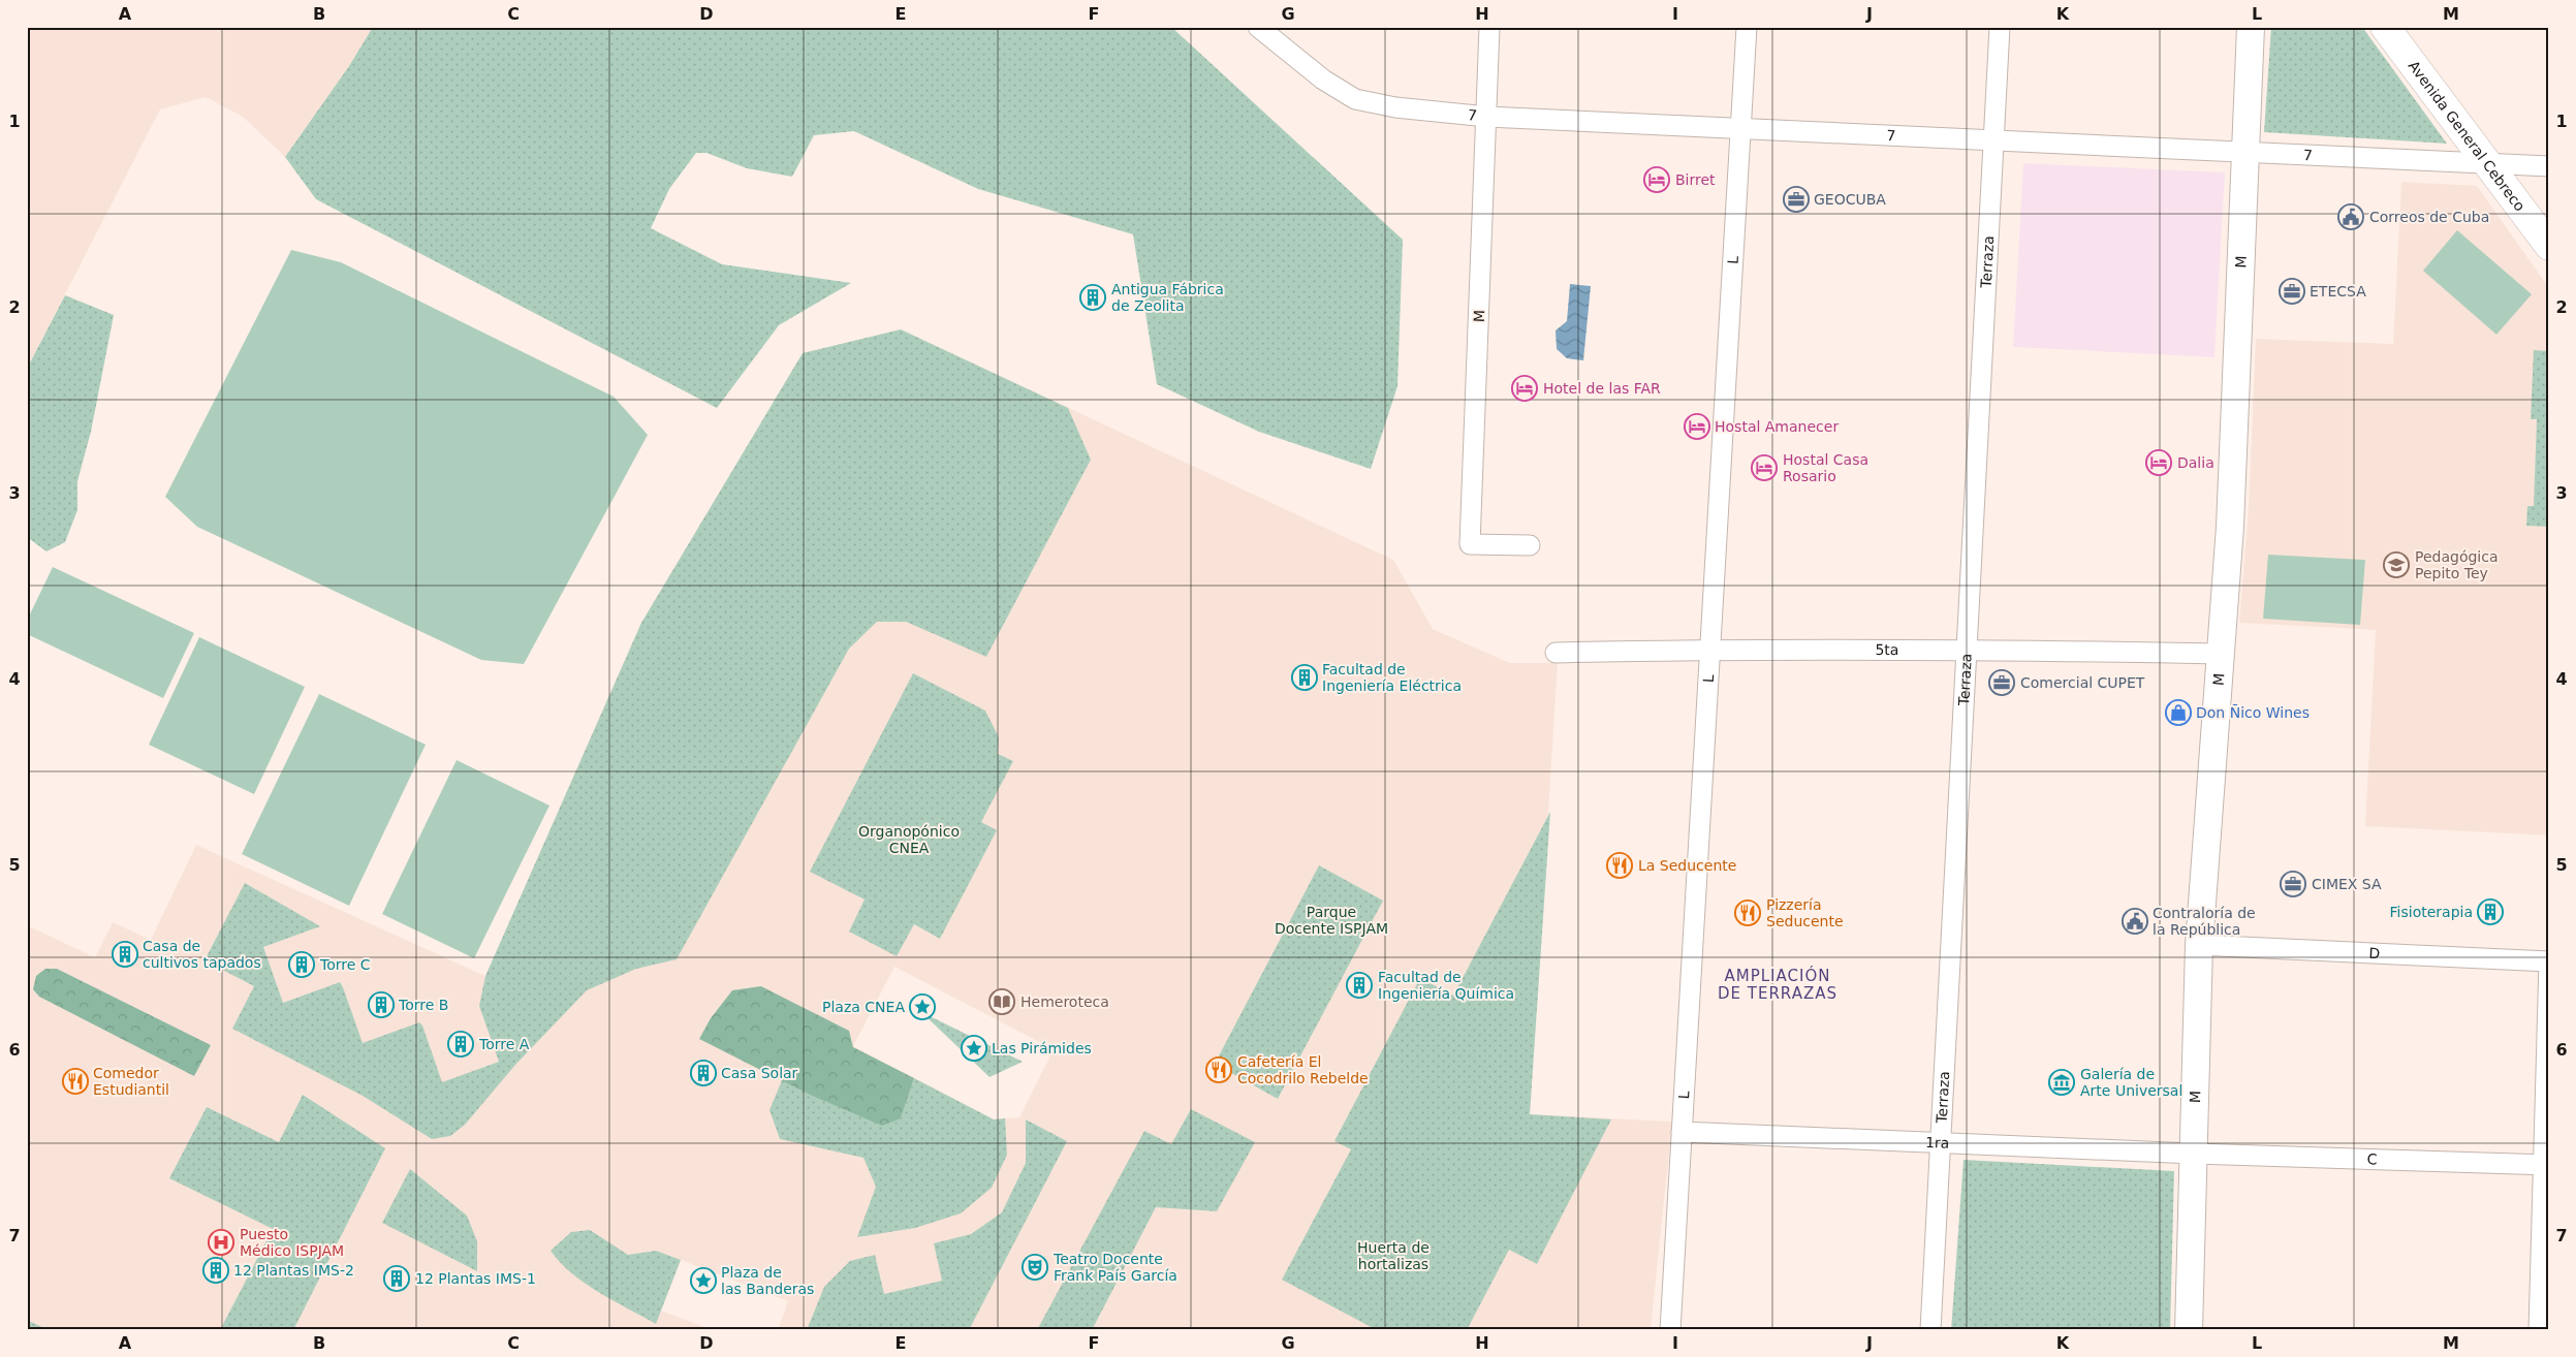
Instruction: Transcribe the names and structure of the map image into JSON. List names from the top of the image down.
{
  "streets": {
    "main road": ["Avenida General Cebreco"],
    "street": [
      "7",
      "L",
      "Terraza",
      "M",
      "5ta",
      "D",
      "1ra",
      "C"
    ]
  },
  "crossings": [
    ["7", "Avenida General Cebreco"],
    ["7", "L"],
    ["7", "Terraza"],
    ["7", "M"],
    ["L", "5ta"],
    ["L", "1ra"],
    ["Terraza", "5ta"],
    ["Terraza", "1ra"],
    ["M", "5ta"],
    ["M", "D"],
    ["M", "1ra"],
    ["M", "C"],
    ["1ra", "C"]
  ],
  "districts": ["AMPLIACIÓN DE TERRAZAS"],
  "parks": ["Organopónico CNEA", "Parque Docente ISPJAM", "Huerta de hortalizas"],
  "places": {
    "hotel": [
      "Birret",
      "Hotel de las FAR",
      "Hostal Amanecer",
      "Dalia",
      "Hostal Casa Rosario"
    ],
    "office": [
      "GEOCUBA",
      "ETECSA",
      "Comercial CUPET",
      "CIMEX SA"
    ],
    "public building": ["Correos de Cuba", "Contraloría de la República"],
    "building": [
      "Antigua Fábrica de Zeolita",
      "Facultad de Ingeniería Eléctrica",
      "Fisioterapia",
      "Casa de cultivos tapados",
      "Torre C",
      "Facultad de Ingeniería Química",
      "Torre B",
      "Torre A",
      "Casa Solar",
      "12 Plantas IMS-2",
      "12 Plantas IMS-1"
    ],
    "school or university": ["Pedagógica Pepito Tey"],
    "shop": ["Don Ñico Wines"],
    "restaurant": [
      "La Seducente",
      "Pizzería Seducente",
      "Cafetería El Cocodrilo Rebelde",
      "Comedor Estudiantil"
    ],
    "library": ["Hemeroteca"],
    "place": ["Plaza CNEA", "Las Pirámides", "Plaza de las Banderas"],
    "museum": ["Galería de Arte Universal"],
    "hospital": ["Puesto Médico ISPJAM"],
    "theatre": ["Teatro Docente Frank País García"]
  },
  "grid": {
    "columns": [
      "A",
      "B",
      "C",
      "D",
      "E",
      "F",
      "G",
      "H",
      "I",
      "J",
      "K",
      "L",
      "M"
    ],
    "rows": [
      "1",
      "2",
      "3",
      "4",
      "5",
      "6",
      "7"
    ]
  }
}
